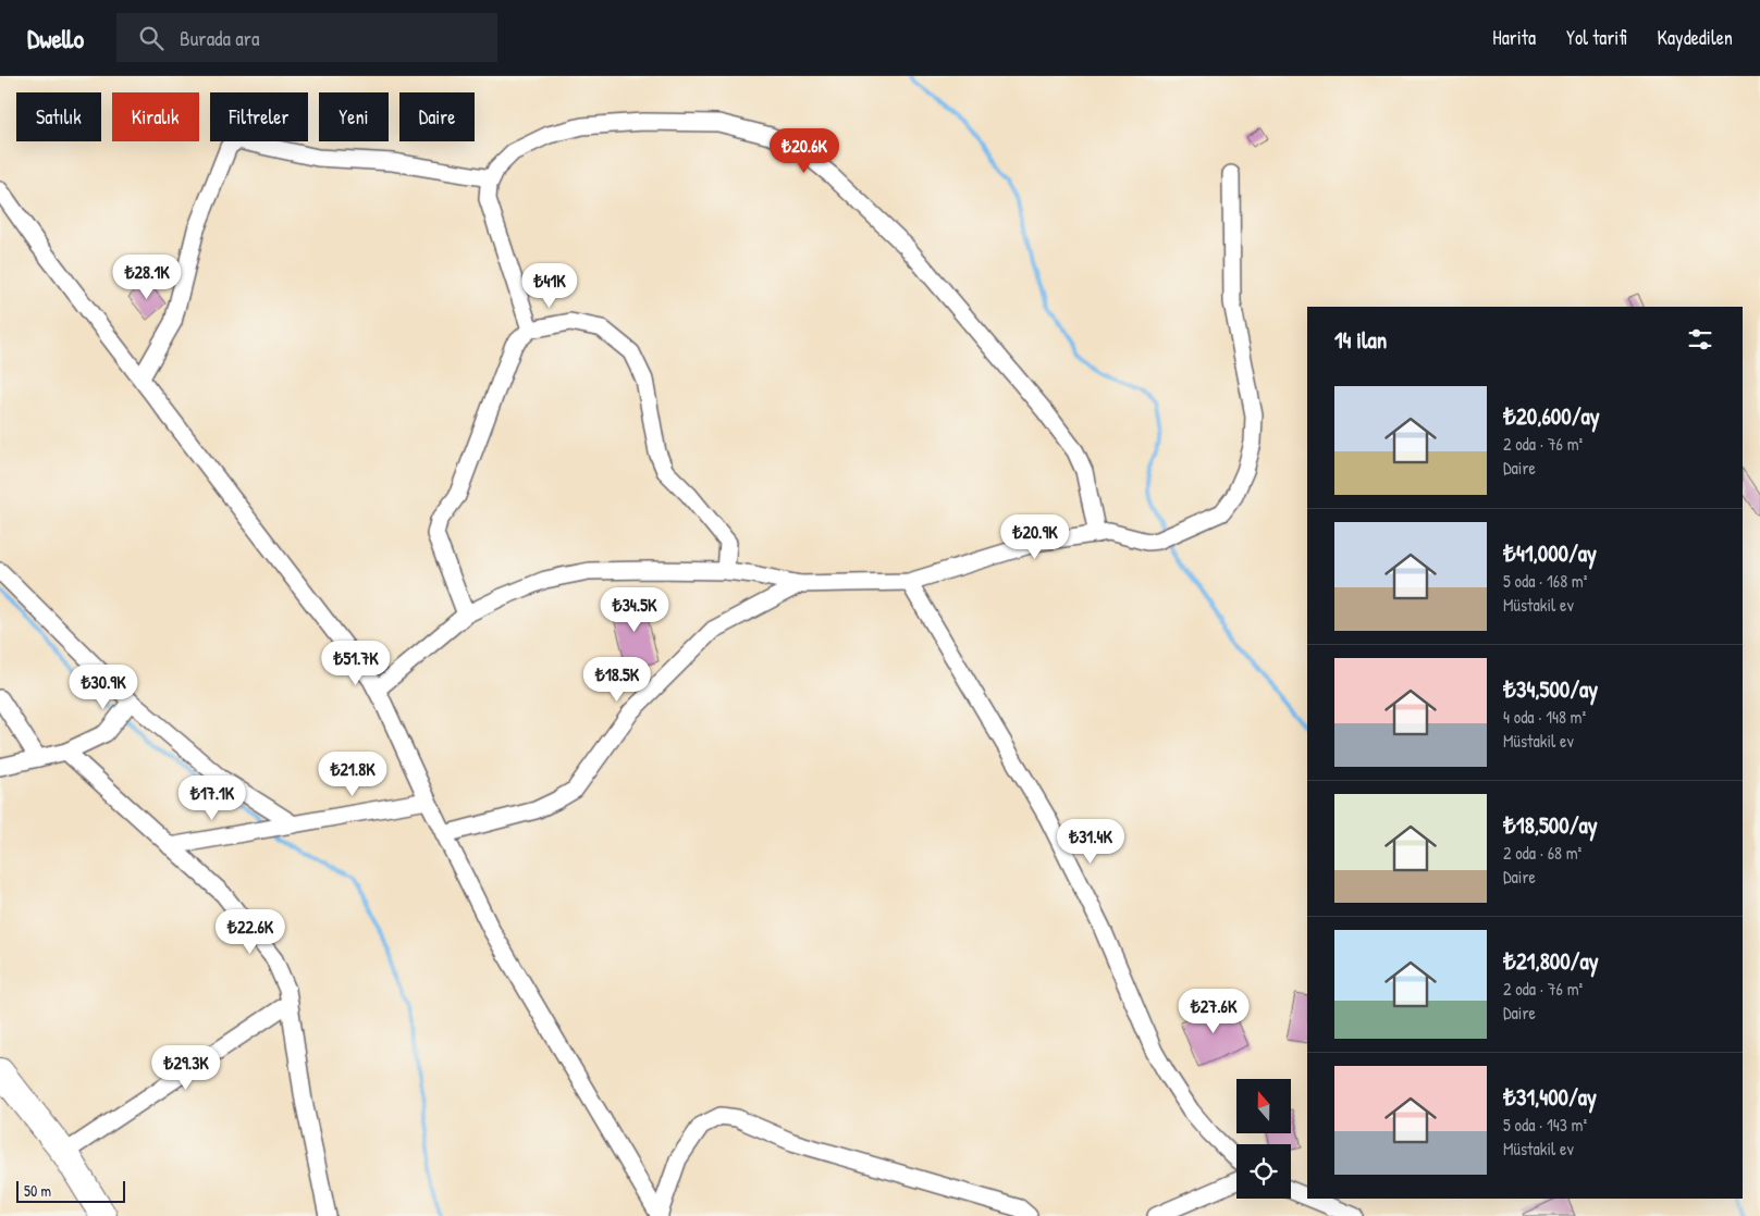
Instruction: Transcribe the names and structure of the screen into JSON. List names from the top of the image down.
{
  "scale_bar": "50 m",
  "north": "top",
  "page": {
    "header": "Dwello",
    "search": "Burada ara",
    "nav": ["Harita", "Yol tarifi", "Kaydedilen"],
    "chip": [
      "Satılık",
      "Kiralık",
      "Filtreler",
      "Yeni",
      "Daire"
    ],
    "price": [
      "₺20.6K",
      "₺28.1K",
      "₺41K",
      "₺20.9K",
      "₺34.5K",
      "₺51.7K",
      "₺18.5K",
      "₺30.9K",
      "₺21.8K",
      "₺17.1K",
      "₺31.4K",
      "₺22.6K",
      "₺27.6K",
      "₺29.3K"
    ],
    "heading": "14 ilan",
    "list": [
      {
        "name": "₺20,600/ay",
        "note": "2 oda · 76 m² · Daire"
      },
      {
        "name": "₺41,000/ay",
        "note": "5 oda · 168 m² · Müstakil ev"
      },
      {
        "name": "₺34,500/ay",
        "note": "4 oda · 148 m² · Müstakil ev"
      },
      {
        "name": "₺18,500/ay",
        "note": "2 oda · 68 m² · Daire"
      },
      {
        "name": "₺21,800/ay",
        "note": "2 oda · 76 m² · Daire"
      },
      {
        "name": "₺31,400/ay",
        "note": "5 oda · 143 m² · Müstakil ev"
      }
    ],
    "scale": "50 m"
  }
}
